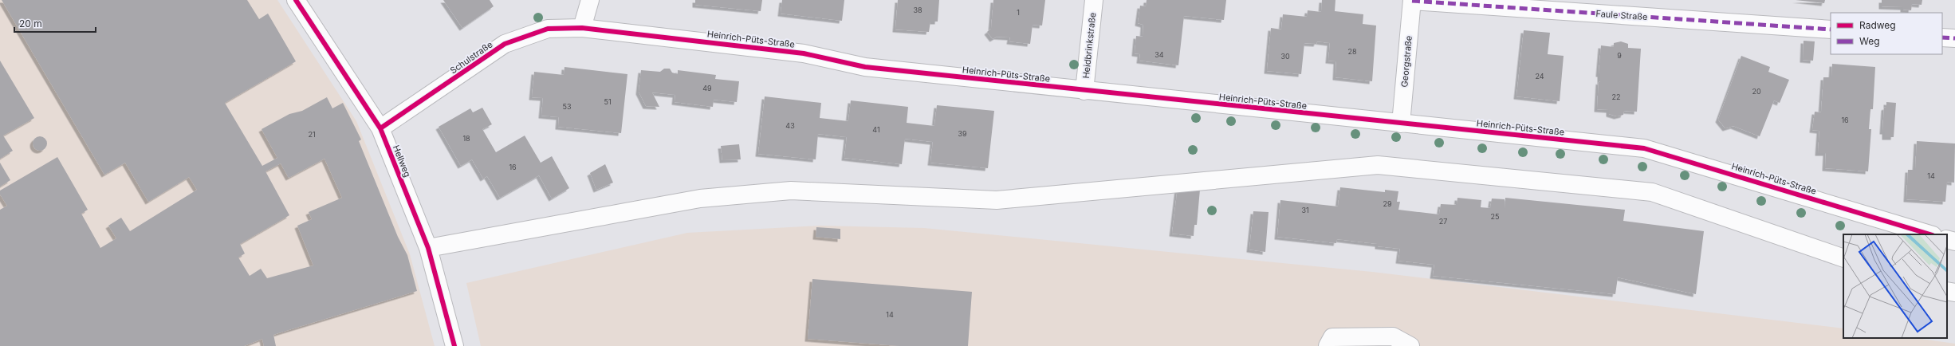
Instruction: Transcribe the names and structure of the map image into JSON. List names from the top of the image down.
{
  "streets": {
    "street": [
      "Faule Straße",
      "Heinrich-Püts-Straße",
      "Heidbrinkstraße",
      "Schulstraße",
      "Georgstraße",
      "Hellweg"
    ]
  },
  "crossings": [
    ["Faule Straße", "Georgstraße"],
    ["Heinrich-Püts-Straße", "Heidbrinkstraße"],
    ["Heinrich-Püts-Straße", "Schulstraße"],
    ["Heinrich-Püts-Straße", "Georgstraße"],
    ["Schulstraße", "Hellweg"]
  ],
  "house_numbers": [
    "38",
    "1",
    "28",
    "34",
    "9",
    "30",
    "24",
    "49",
    "20",
    "22",
    "51",
    "53",
    "16",
    "43",
    "41",
    "39",
    "21",
    "18",
    "16",
    "14",
    "29",
    "31",
    "25",
    "27",
    "14"
  ],
  "legend": ["Radweg", "Weg"],
  "scale_bar": "20 m"
}
